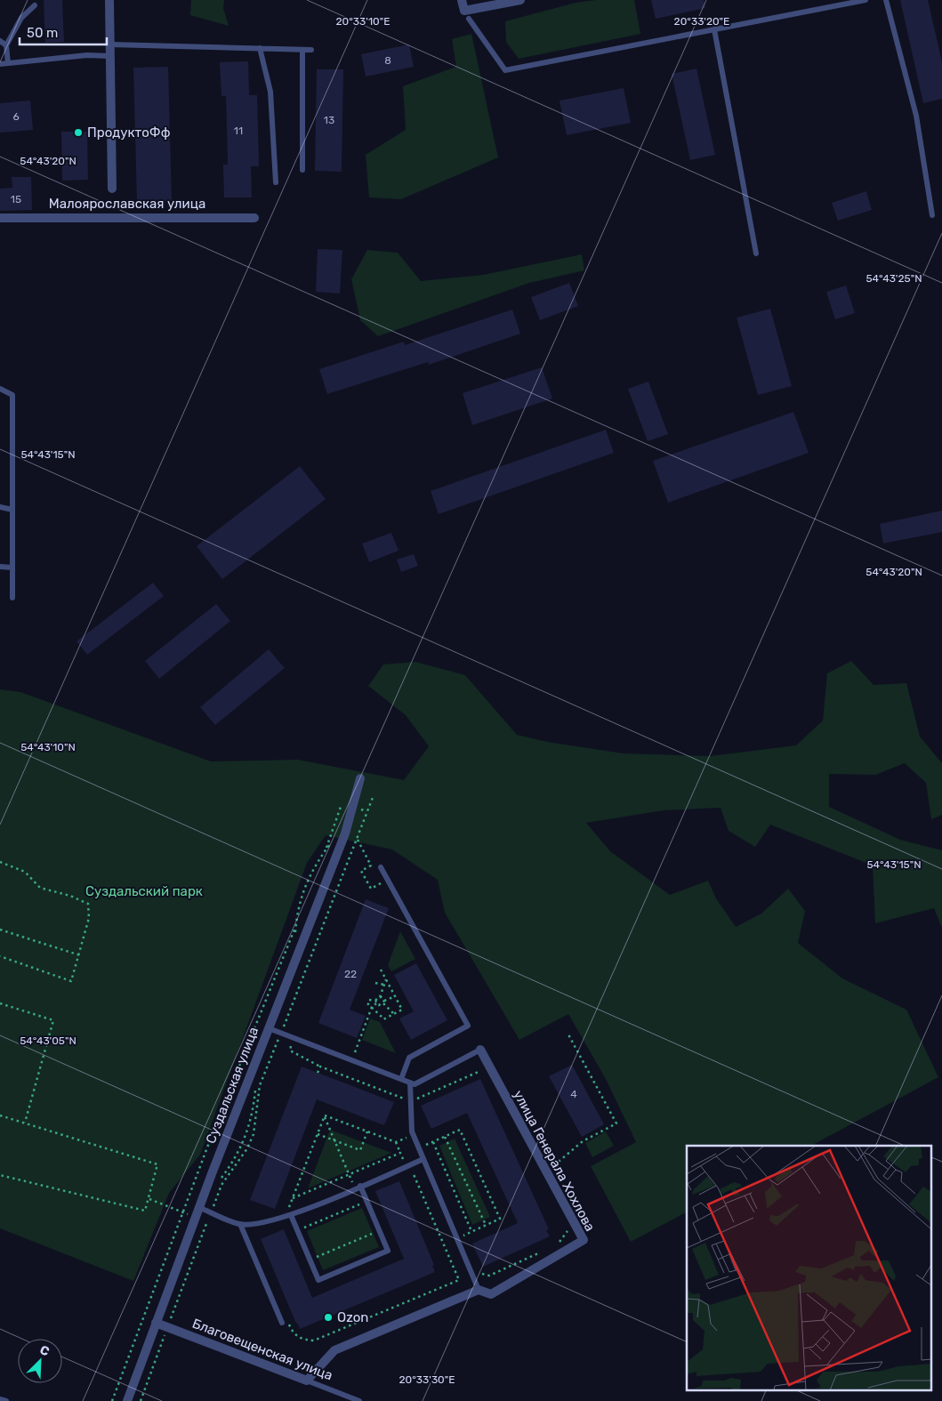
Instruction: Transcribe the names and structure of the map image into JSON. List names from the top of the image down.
{
  "streets": {
    "street": [
      "Малоярославская улица",
      "Суздальская улица",
      "улица Генерала Хохлова",
      "Благовещенская улица"
    ]
  },
  "crossings": [
    ["Суздальская улица", "Благовещенская улица"],
    ["улица Генерала Хохлова", "Благовещенская улица"]
  ],
  "parks": ["Суздальский парк"],
  "places": ["ПродуктоФф", "Ozon"],
  "house_numbers": [
    "8",
    "6",
    "13",
    "11",
    "15",
    "22",
    "4"
  ],
  "scale_bar": "50 m",
  "north": "top right",
  "coordinates": [
    "20°33'10\"E",
    "20°33'20\"E",
    "54°43'20\"N",
    "54°43'25\"N",
    "54°43'15\"N",
    "54°43'10\"N",
    "54°43'05\"N",
    "20°33'30\"E"
  ]
}
